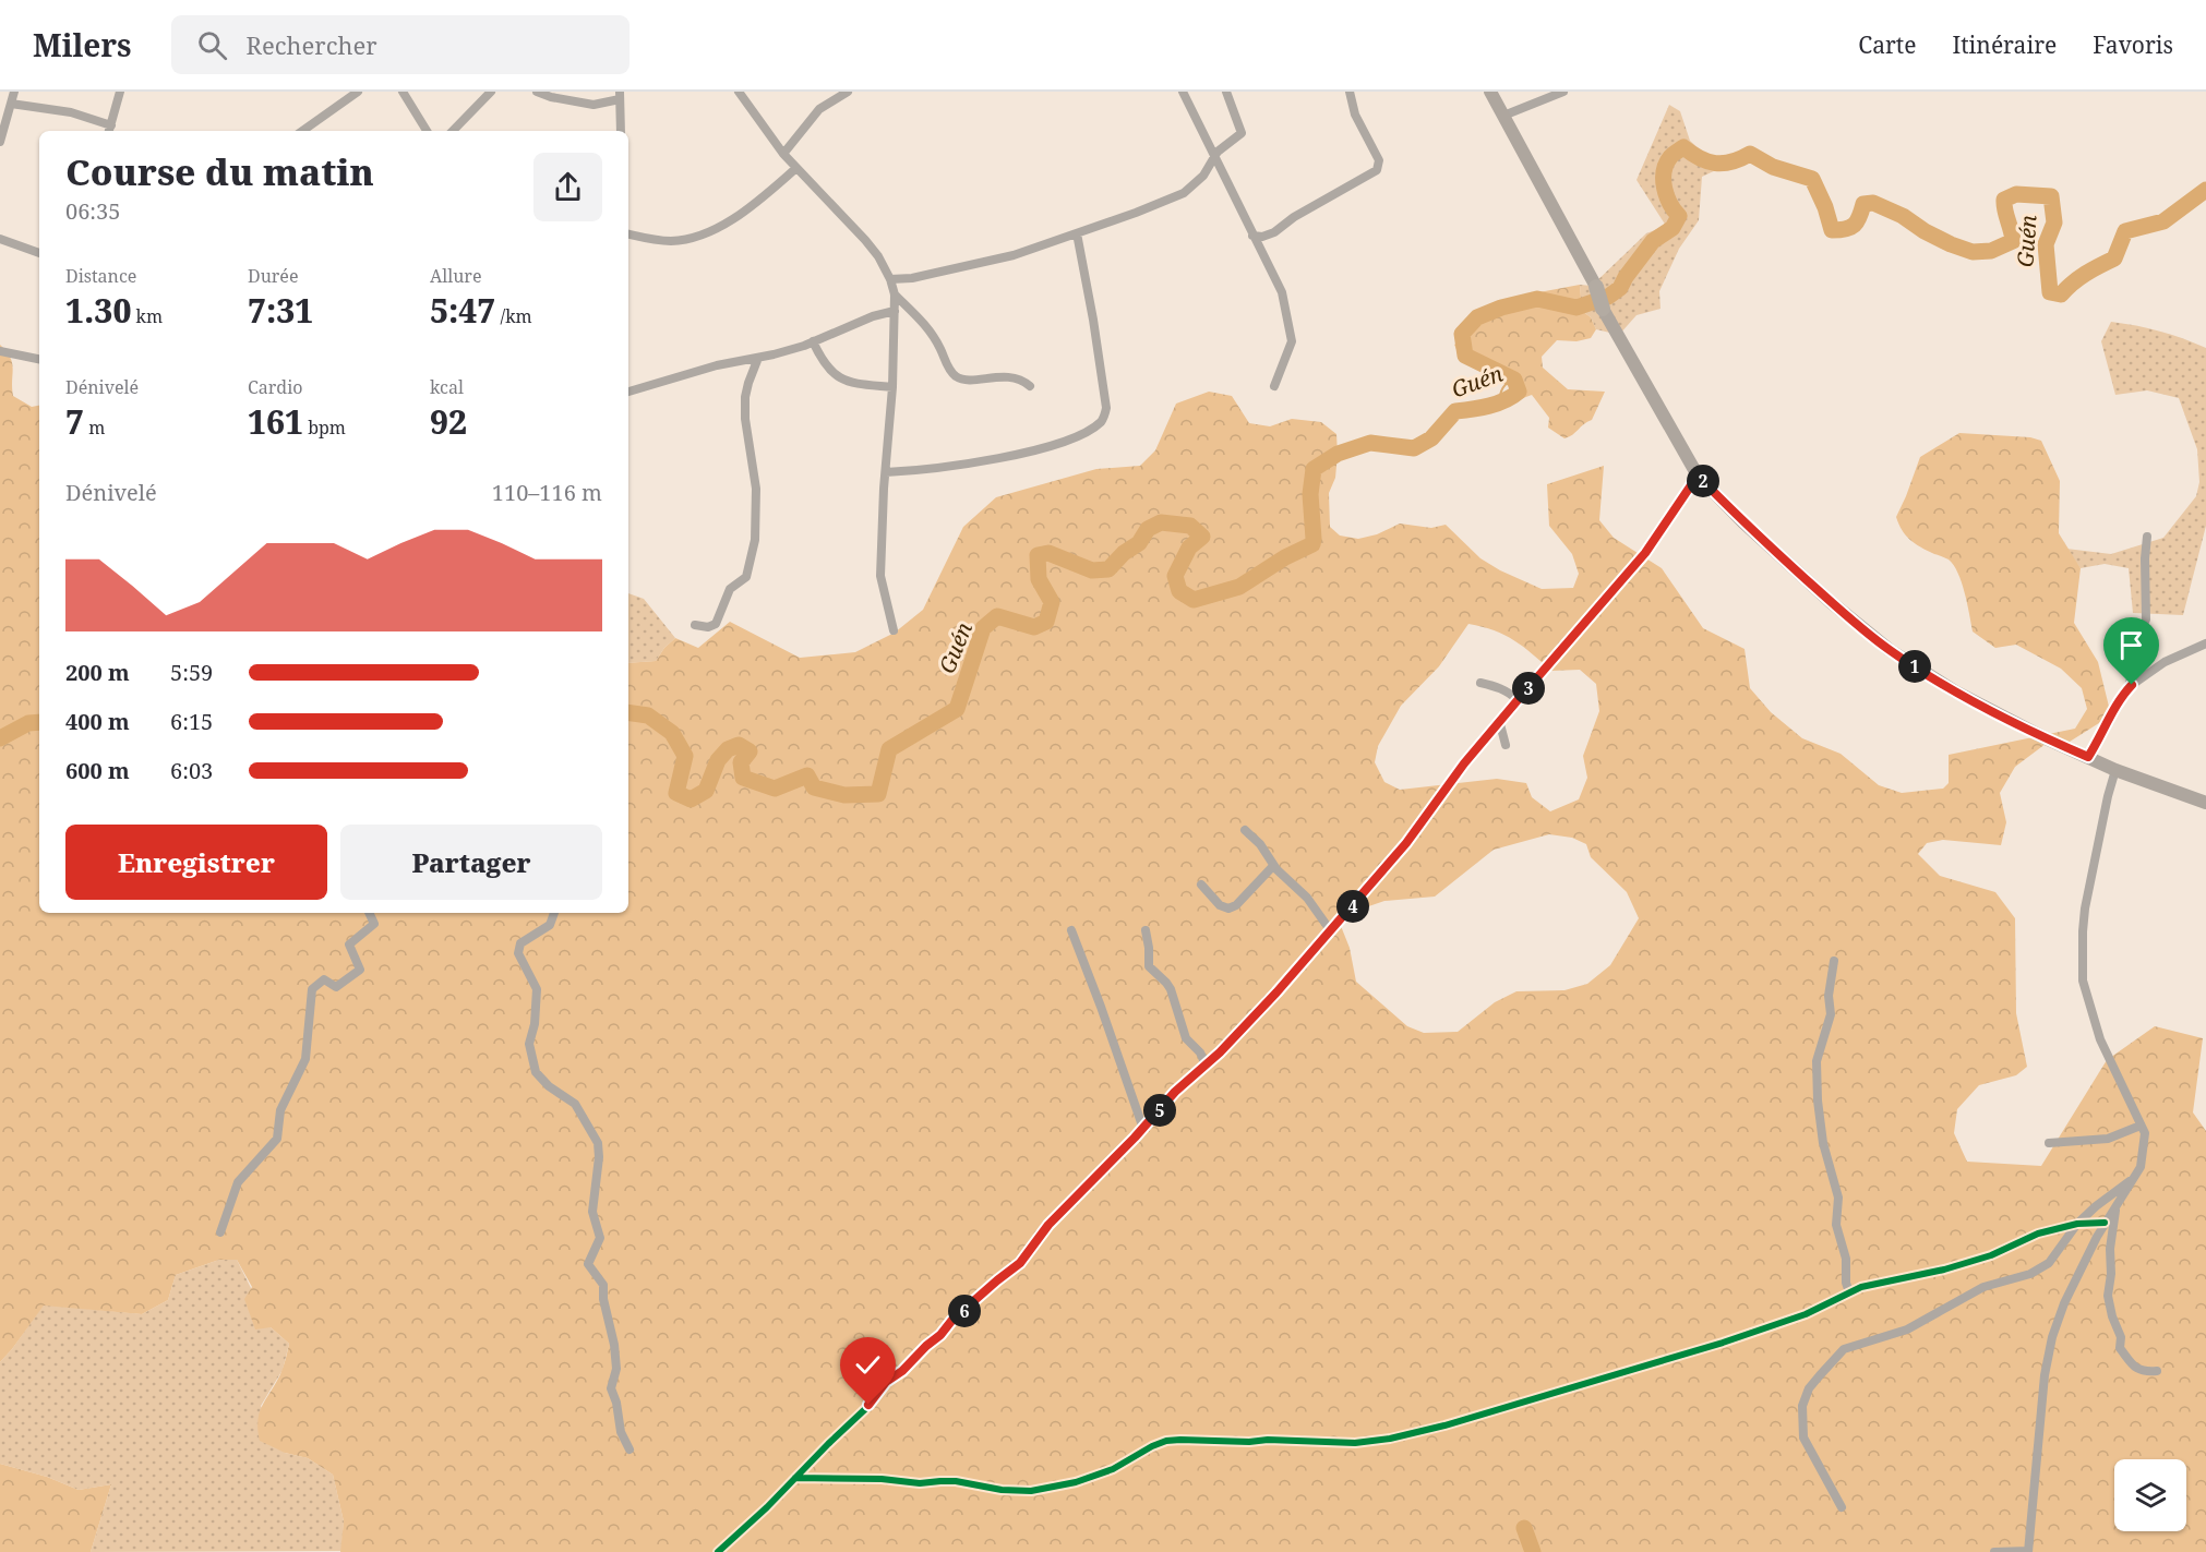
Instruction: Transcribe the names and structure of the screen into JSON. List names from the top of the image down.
{
  "water": ["Guén"],
  "page": {
    "header": "Milers",
    "search": "Rechercher",
    "nav": ["Carte", "Itinéraire", "Favoris"],
    "heading": ["Course du matin", "06:35"],
    "stats": [
      ["Distance", "1.30 km"],
      ["Durée", "7:31"],
      ["Allure", "5:47 /km"],
      ["Dénivelé", "7 m"],
      ["Cardio", "161 bpm"],
      ["kcal", "92"]
    ],
    "pins": [
      "2",
      "1",
      "3",
      "4",
      "5",
      "6"
    ],
    "chart": ["Dénivelé", "110–116 m"],
    "list": [
      {
        "name": "200 m",
        "note": "5:59"
      },
      {
        "name": "400 m",
        "note": "6:15"
      },
      {
        "name": "600 m",
        "note": "6:03"
      }
    ],
    "buttons": ["Enregistrer", "Partager"]
  }
}
